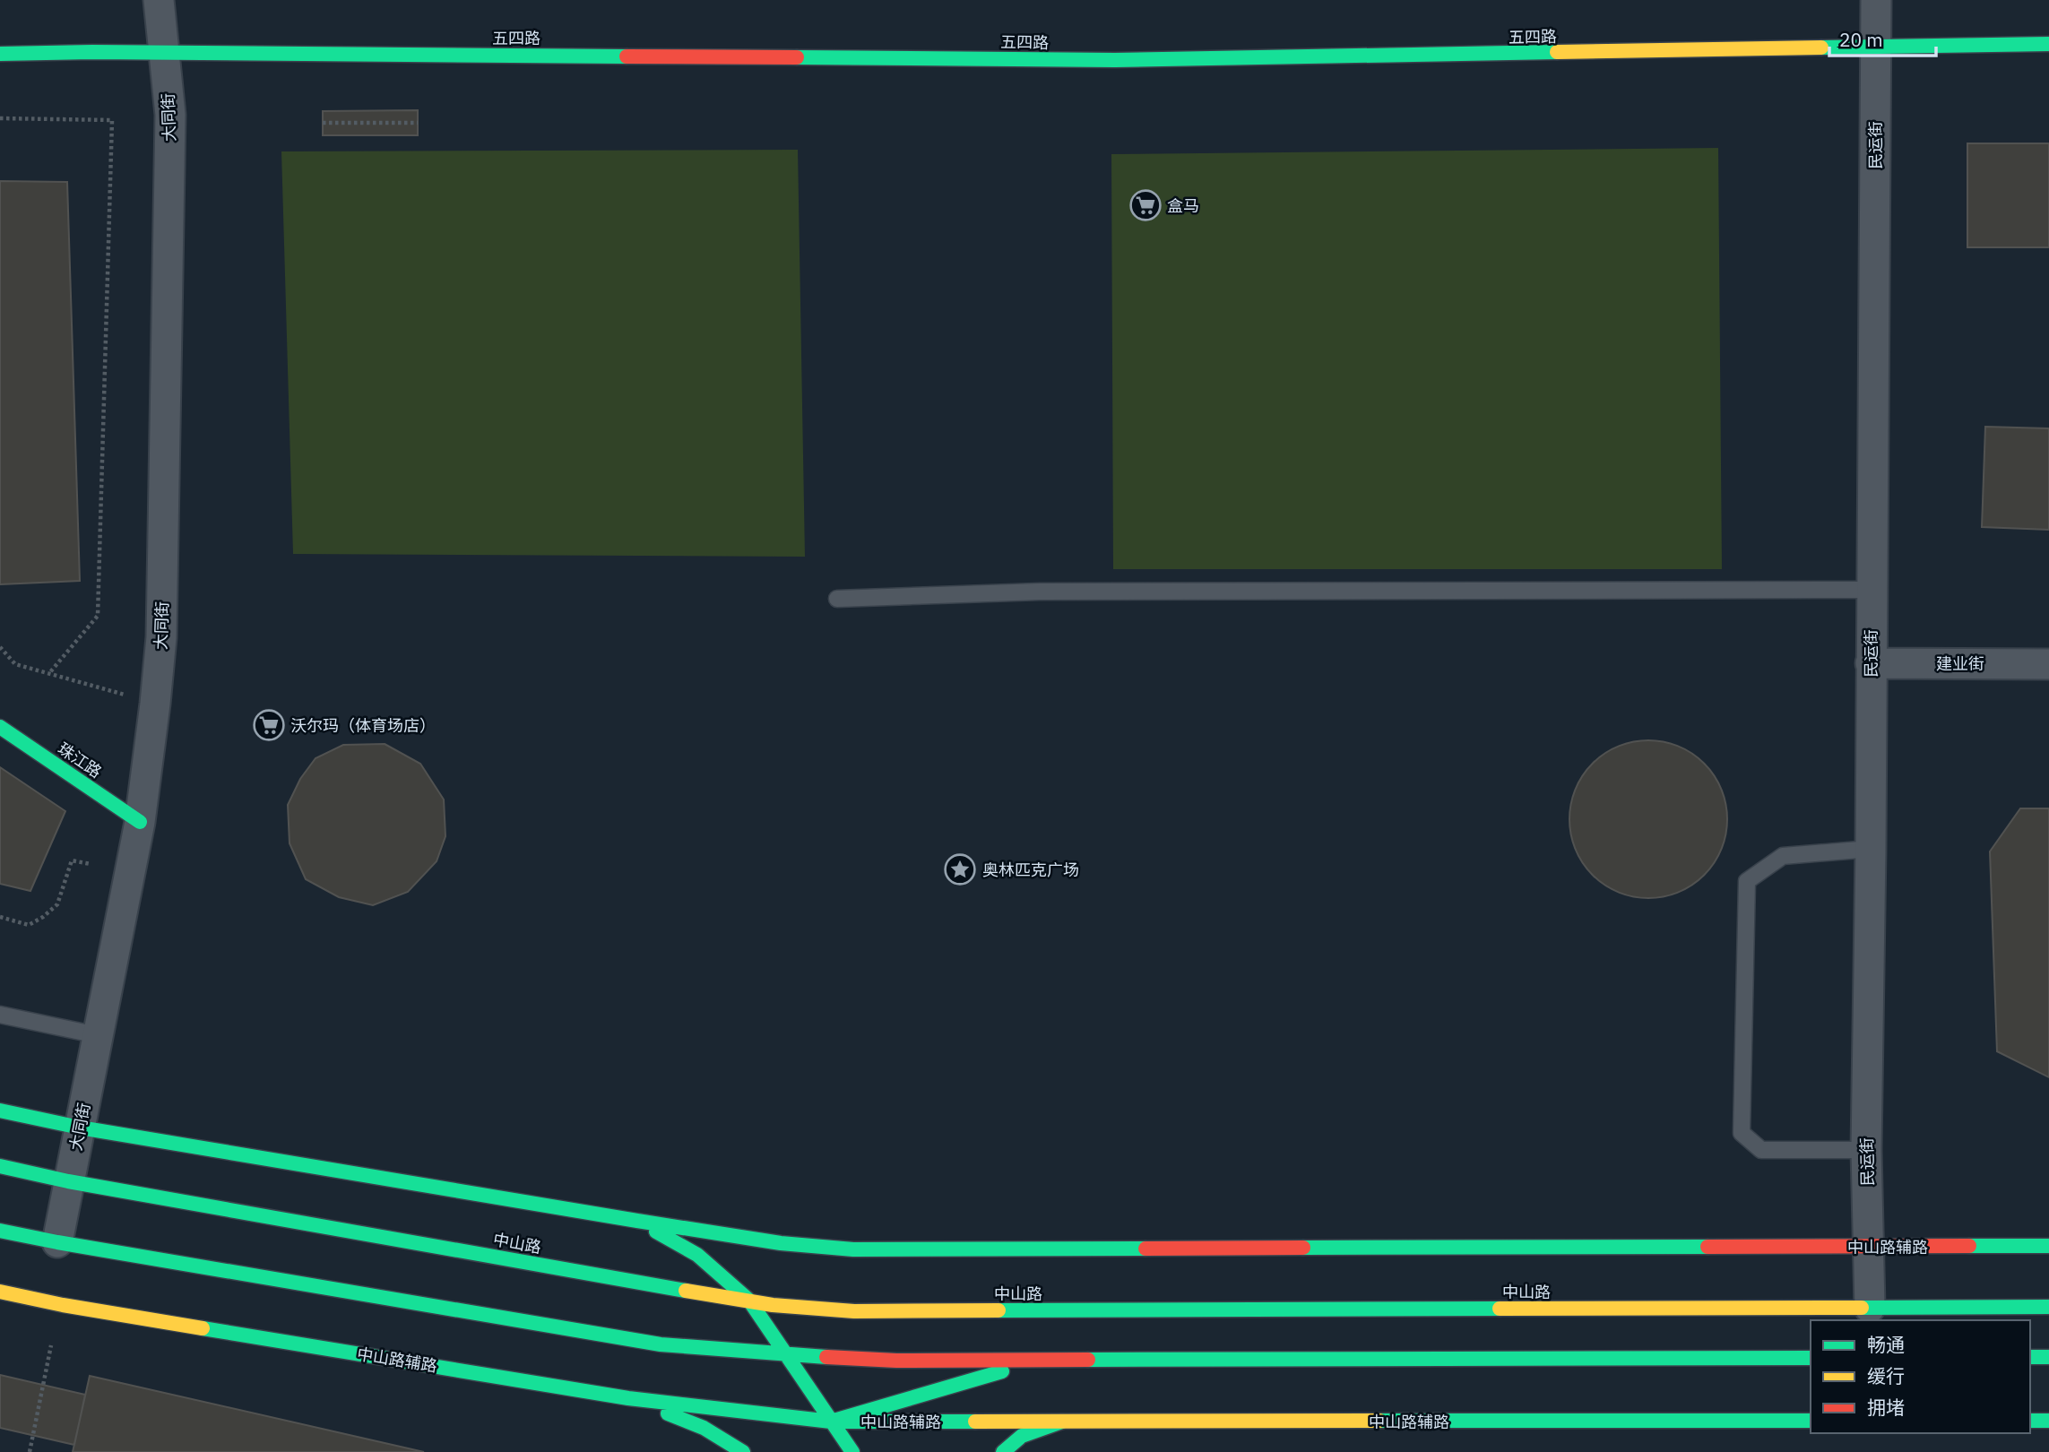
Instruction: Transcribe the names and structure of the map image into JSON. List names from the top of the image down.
{
  "streets": {
    "main road": [
      "五四路",
      "珠江路",
      "中山路",
      "中山路辅路"
    ],
    "street": ["大同街", "民运街", "建业街"]
  },
  "crossings": [
    ["五四路", "大同街"],
    ["五四路", "民运街"],
    ["大同街", "珠江路"],
    ["大同街", "中山路"],
    ["大同街", "中山路辅路"],
    ["民运街", "建业街"],
    ["民运街", "中山路"],
    ["民运街", "中山路辅路"]
  ],
  "places": {
    "supermarket": ["盒马", "沃尔玛（体育场店）"],
    "place": ["奥林匹克广场"]
  },
  "legend": ["畅通", "缓行", "拥堵"],
  "scale_bar": "20 m"
}
